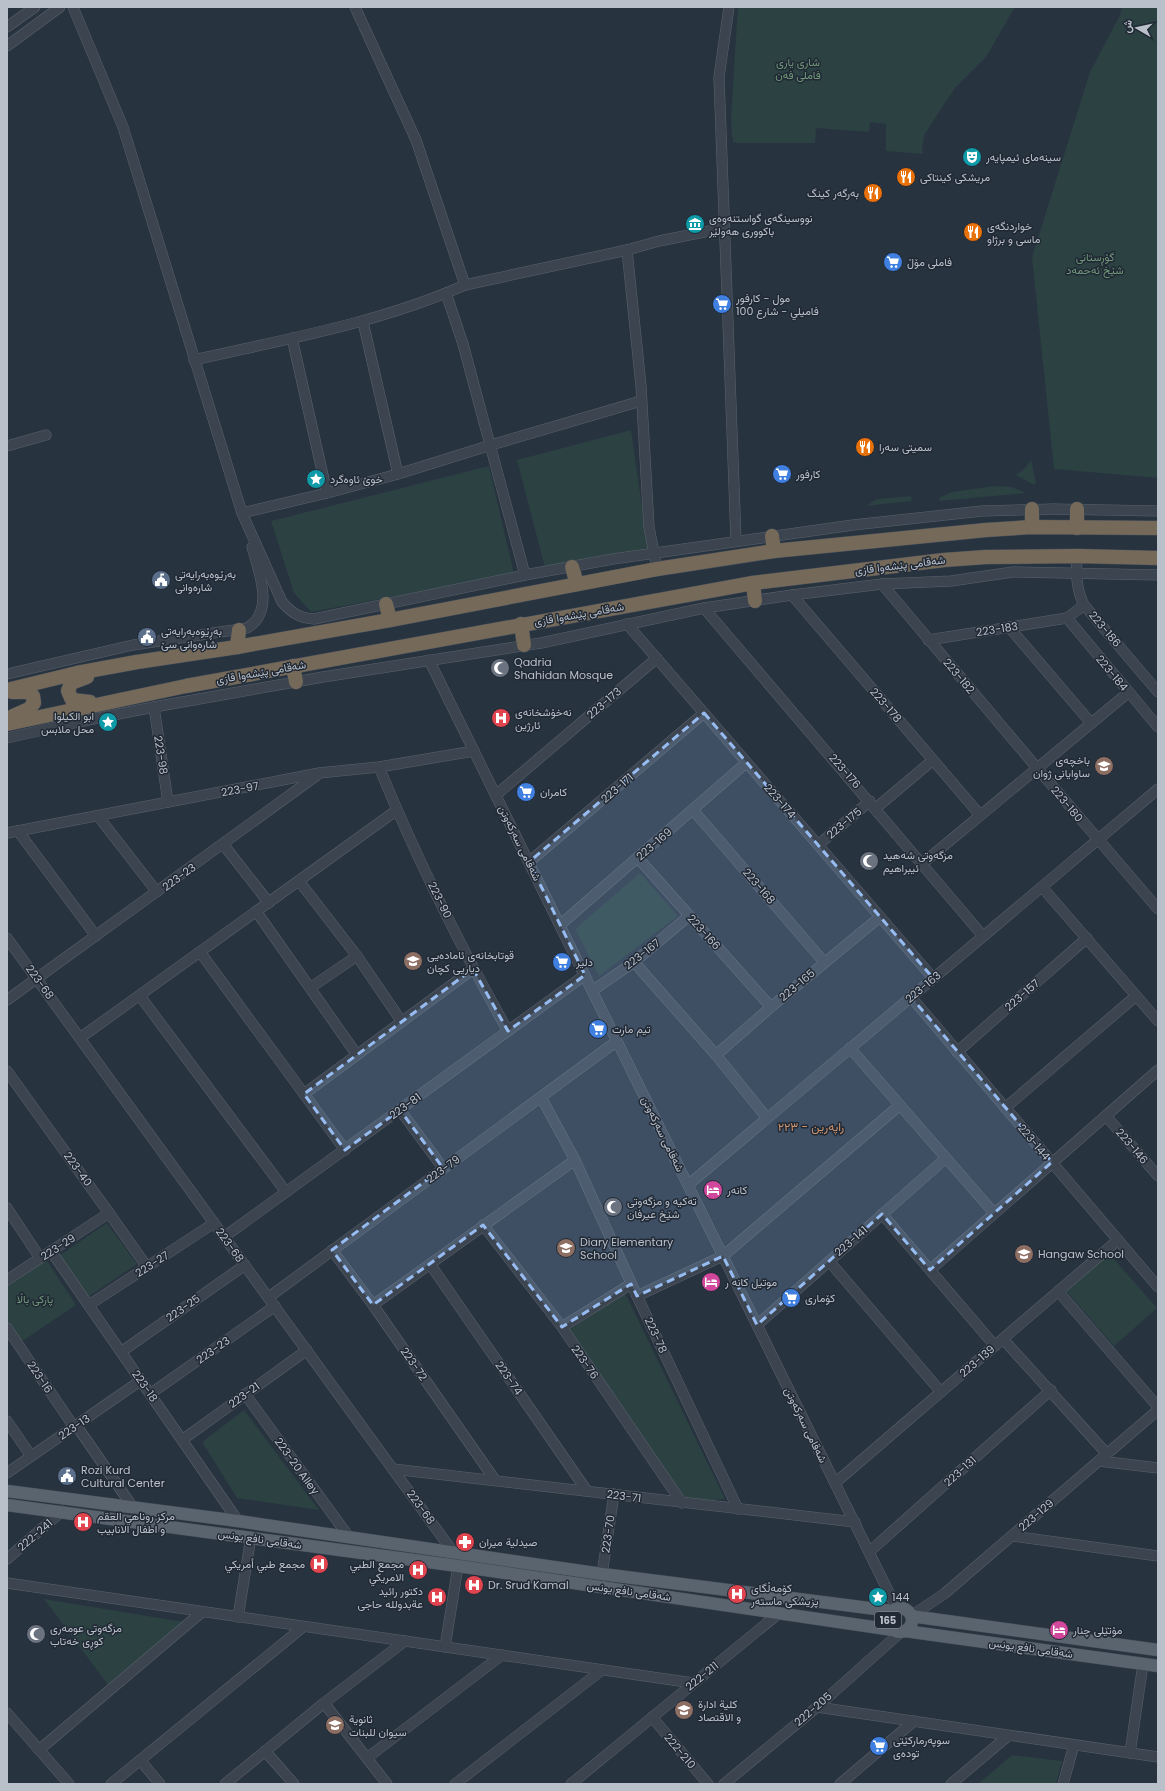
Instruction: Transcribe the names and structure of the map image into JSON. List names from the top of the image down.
{
  "streets": {
    "highway": ["شەقامی پێشەوا قازی"],
    "main road": ["شەقامی نافع یونس", "165"],
    "street": [
      "223-183",
      "223-186",
      "223-184",
      "223-182",
      "223-173",
      "223-178",
      "223-98",
      "223-176",
      "223-171",
      "223-97",
      "223-174",
      "223-180",
      "223-175",
      "شەقامی سەرکەوتن",
      "223-169",
      "223-23",
      "223-168",
      "223-90",
      "223-166",
      "223-167",
      "223-68",
      "223-165",
      "223-163",
      "223-157",
      "223-81",
      "223-144",
      "223-146",
      "223-40",
      "223-79",
      "223-141",
      "223-29",
      "223-27",
      "223-25",
      "223-78",
      "223-139",
      "223-76",
      "223-72",
      "223-16",
      "223-74",
      "223-18",
      "223-21",
      "223-13",
      "223-20 Alley",
      "223-131",
      "223-71",
      "223-129",
      "223-70",
      "222-241",
      "222-211",
      "222-205",
      "222-210"
    ]
  },
  "crossings": [
    ["شەقامی پێشەوا قازی", "223-186"],
    ["223-183", "223-184"],
    ["223-183", "223-182"],
    ["223-182", "223-180"],
    ["223-173", "223-174"],
    ["223-173", "شەقامی سەرکەوتن"],
    ["223-178", "223-175"],
    ["223-98", "223-97"],
    ["223-176", "223-175"],
    ["223-176", "223-163"],
    ["223-171", "223-174"],
    ["223-171", "شەقامی سەرکەوتن"],
    ["223-97", "شەقامی سەرکەوتن"],
    ["223-97", "223-23"],
    ["223-97", "223-90"],
    ["223-174", "223-175"],
    ["223-174", "223-169"],
    ["223-174", "223-165"],
    ["223-174", "223-163"],
    ["223-180", "223-163"],
    ["شەقامی سەرکەوتن", "223-169"],
    ["شەقامی سەرکەوتن", "223-167"],
    ["شەقامی سەرکەوتن", "223-163"],
    ["شەقامی سەرکەوتن", "223-81"],
    ["شەقامی سەرکەوتن", "223-79"],
    ["شەقامی سەرکەوتن", "223-141"],
    ["شەقامی سەرکەوتن", "223-139"],
    ["شەقامی سەرکەوتن", "223-131"],
    ["شەقامی سەرکەوتن", "223-71"],
    ["شەقامی سەرکەوتن", "223-129"],
    ["شەقامی سەرکەوتن", "شەقامی نافع یونس"],
    ["شەقامی سەرکەوتن", "165"],
    ["شەقامی سەرکەوتن", "222-205"],
    ["223-169", "223-168"],
    ["223-169", "223-166"],
    ["223-23", "223-68"],
    ["223-23", "223-18"],
    ["223-168", "223-165"],
    ["223-90", "223-81"],
    ["223-166", "223-167"],
    ["223-166", "223-165"],
    ["223-68", "223-81"],
    ["223-68", "223-79"],
    ["223-68", "223-27"],
    ["223-68", "223-25"],
    ["223-68", "223-21"],
    ["223-68", "223-71"],
    ["223-68", "شەقامی نافع یونس"],
    ["223-163", "223-144"],
    ["223-157", "223-144"],
    ["223-144", "223-139"],
    ["223-40", "223-29"],
    ["223-40", "223-27"],
    ["223-79", "223-78"],
    ["223-79", "223-72"],
    ["223-29", "223-18"],
    ["223-27", "223-18"],
    ["223-25", "223-18"],
    ["223-78", "223-71"],
    ["223-76", "223-71"],
    ["223-72", "223-71"],
    ["223-16", "223-13"],
    ["223-16", "شەقامی نافع یونس"],
    ["223-74", "223-71"],
    ["223-18", "223-21"],
    ["223-18", "223-13"],
    ["223-18", "شەقامی نافع یونس"],
    ["223-21", "223-20 Alley"],
    ["223-20 Alley", "شەقامی نافع یونس"],
    ["223-71", "223-70"],
    ["223-129", "شەقامی نافع یونس"],
    ["223-129", "165"],
    ["223-129", "222-205"],
    ["223-70", "شەقامی نافع یونس"],
    ["222-241", "شەقامی نافع یونس"],
    ["شەقامی نافع یونس", "165"],
    ["شەقامی نافع یونس", "222-211"],
    ["شەقامی نافع یونس", "222-205"],
    ["165", "222-205"],
    ["222-211", "222-210"]
  ],
  "districts": ["راپەرین - ٢٢٣"],
  "parks": ["شاری یاری فاملی فەن", "گۆڕستانی شێخ ئەحمەد", "پارکی باڵا"],
  "places": {
    "theatre": ["سینەمای ئیمپایەر"],
    "restaurant": [
      "مریشکی کینتاکی",
      "بەرگەر کینگ",
      "خواردنگەی ماسی و برژاو",
      "سمیتی سەرا"
    ],
    "museum": ["نووسینگەی گواستنەوەی باکووری هەولێر"],
    "supermarket": [
      "فاملی مۆڵ",
      "مول - كارفور فاميلي - شارع 100",
      "کارفور",
      "كامران",
      "دلير",
      "تیم مارت",
      "كۆماری",
      "سوپەرمارکێتی تودەی"
    ],
    "place": ["خوێ ئاوەگرد", "ابو الكيلوا محل ملابس", "144"],
    "public building": ["بەرێوەبەرایەتی شارەوانی", "بەڕێوەبەرایەتی شارەوانی سێ", "Rozi Kurd Cultural Center"],
    "mosque": [
      "Qadria Shahidan Mosque",
      "مزگەوتی شەهید ئیبراهیم",
      "تەکیە و مزگەوتی شێخ عیرفان",
      "مزگەوتی عومەری کوڕی خەتاب"
    ],
    "hospital": [
      "نەخۆشخانەی ئارژین",
      "مركز روناهي العقم و اطفال الانابيب",
      "مجمع طبي أمریکي",
      "مجمع الطبي الامريكي",
      "Dr. Srud Kamal",
      "کۆمەڵگای پزیشکی ماستەر",
      "دكتور رائيد عةبدولله حاجى"
    ],
    "school or university": [
      "باخچەی ساوایانی ژوان",
      "قوتابخانەی ئامادەیی دیاریی کچان",
      "Diary Elementary School",
      "Hangaw School",
      "كلية ادارة و الاقتصاد",
      "ثانوية سيوان للبنات"
    ],
    "hotel": ["کانەر", "موتيل كانه ر", "مۆتێلی چنار"],
    "pharmacy": ["صيدلية ميران"]
  },
  "north": "left"
}
